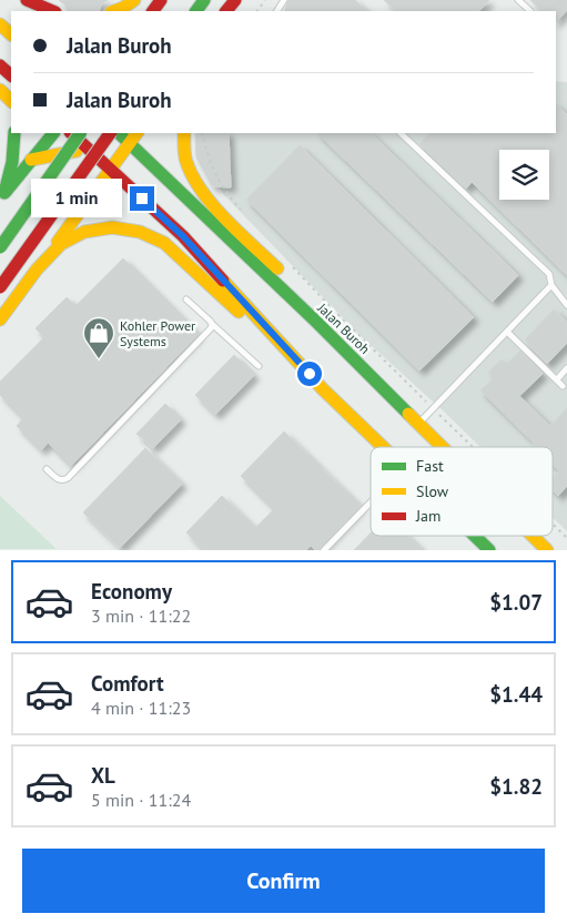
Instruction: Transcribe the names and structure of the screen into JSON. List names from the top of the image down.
{
  "streets": {
    "main road": ["Jalan Buroh"]
  },
  "places": {
    "shop": ["Kohler Power Systems"]
  },
  "legend": ["Fast", "Slow", "Jam"],
  "page": {
    "banner": ["Jalan Buroh", "Jalan Buroh"],
    "bubble": "1 min",
    "list": [
      {
        "name": "Economy",
        "note": "3 min · 11:22",
        "value": "$1.07"
      },
      {
        "name": "Comfort",
        "note": "4 min · 11:23",
        "value": "$1.44"
      },
      {
        "name": "XL",
        "note": "5 min · 11:24",
        "value": "$1.82"
      }
    ],
    "buttons": "Confirm"
  }
}
